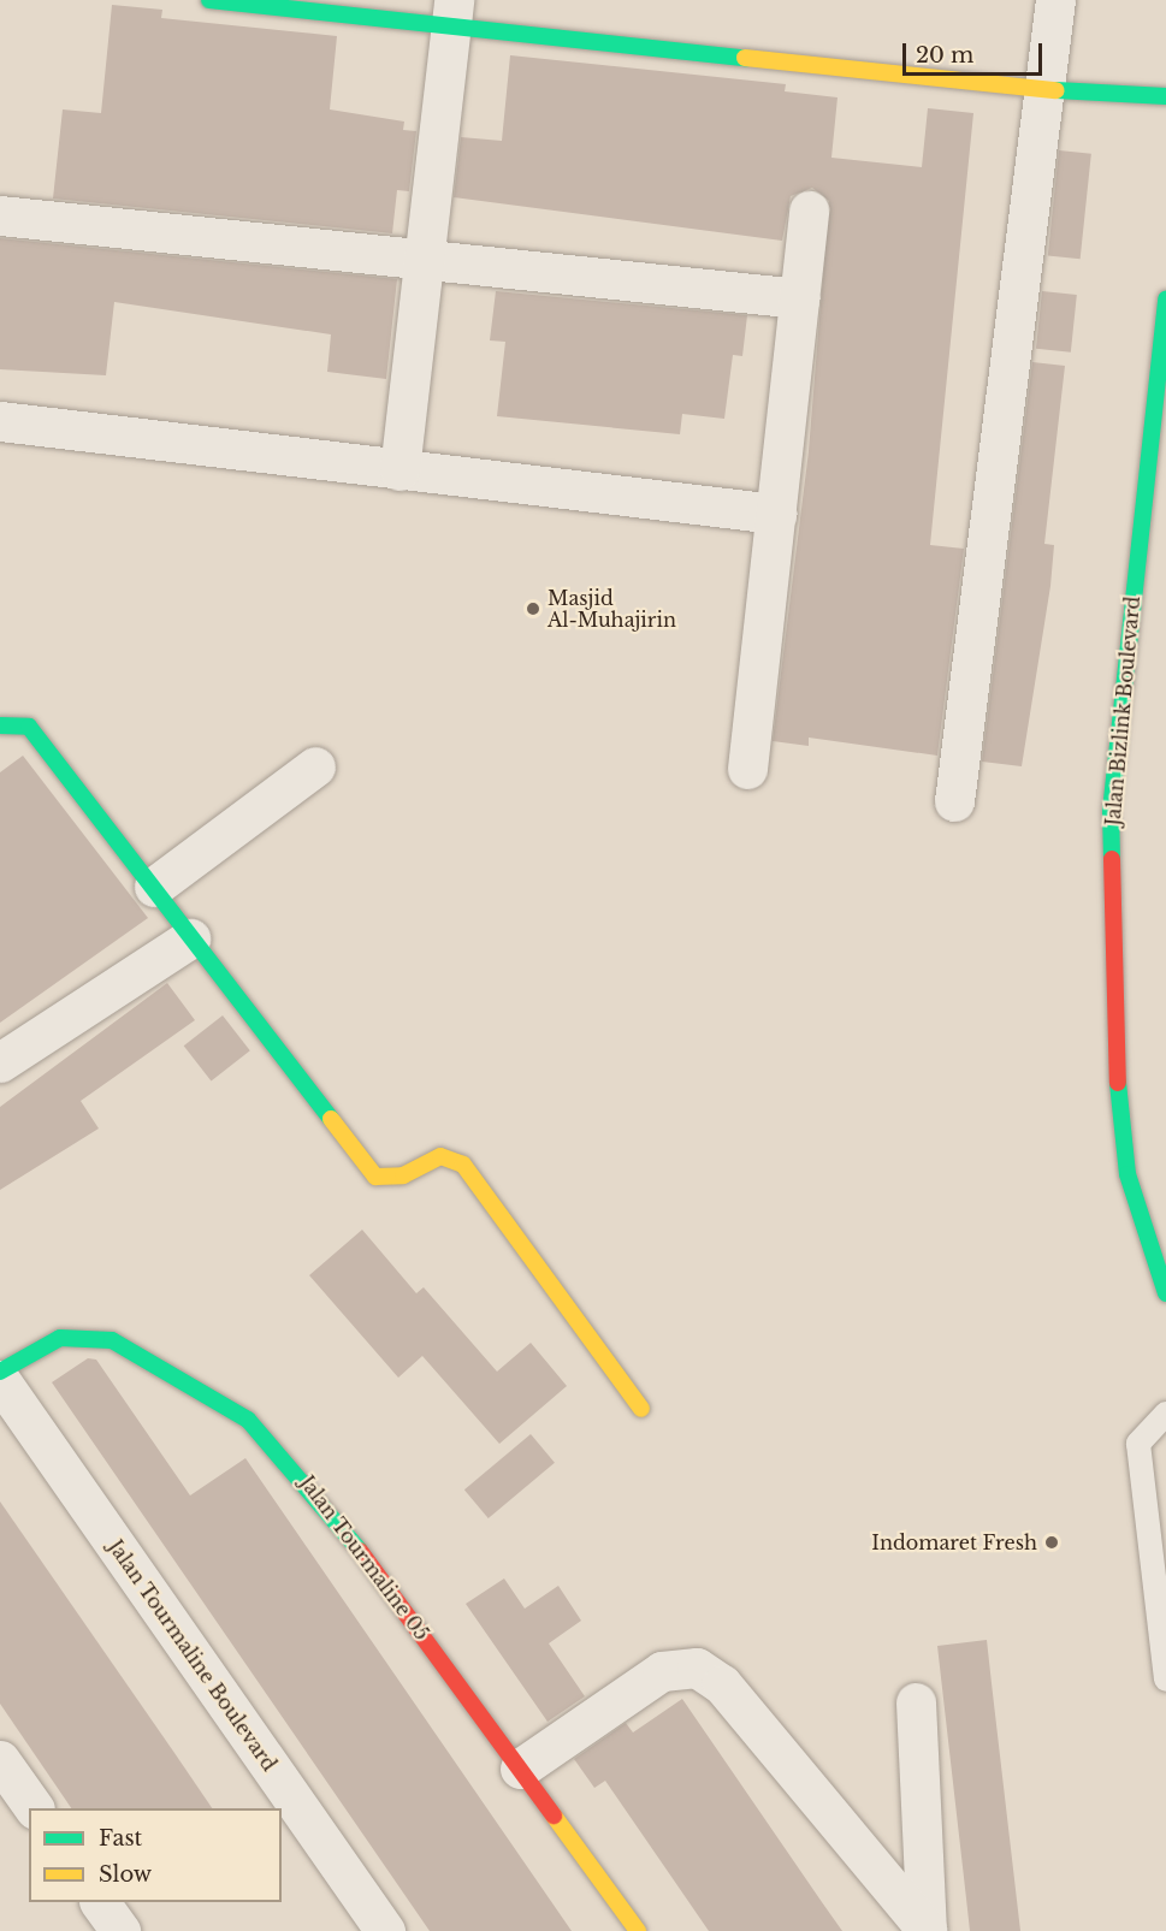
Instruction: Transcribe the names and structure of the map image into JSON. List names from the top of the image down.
{
  "streets": {
    "street": ["Jalan Bizlink Boulevard", "Jalan Tourmaline 05", "Jalan Tourmaline Boulevard"]
  },
  "places": ["Masjid Al-Muhajirin", "Indomaret Fresh"],
  "legend": ["Fast", "Slow"],
  "scale_bar": "20 m"
}
